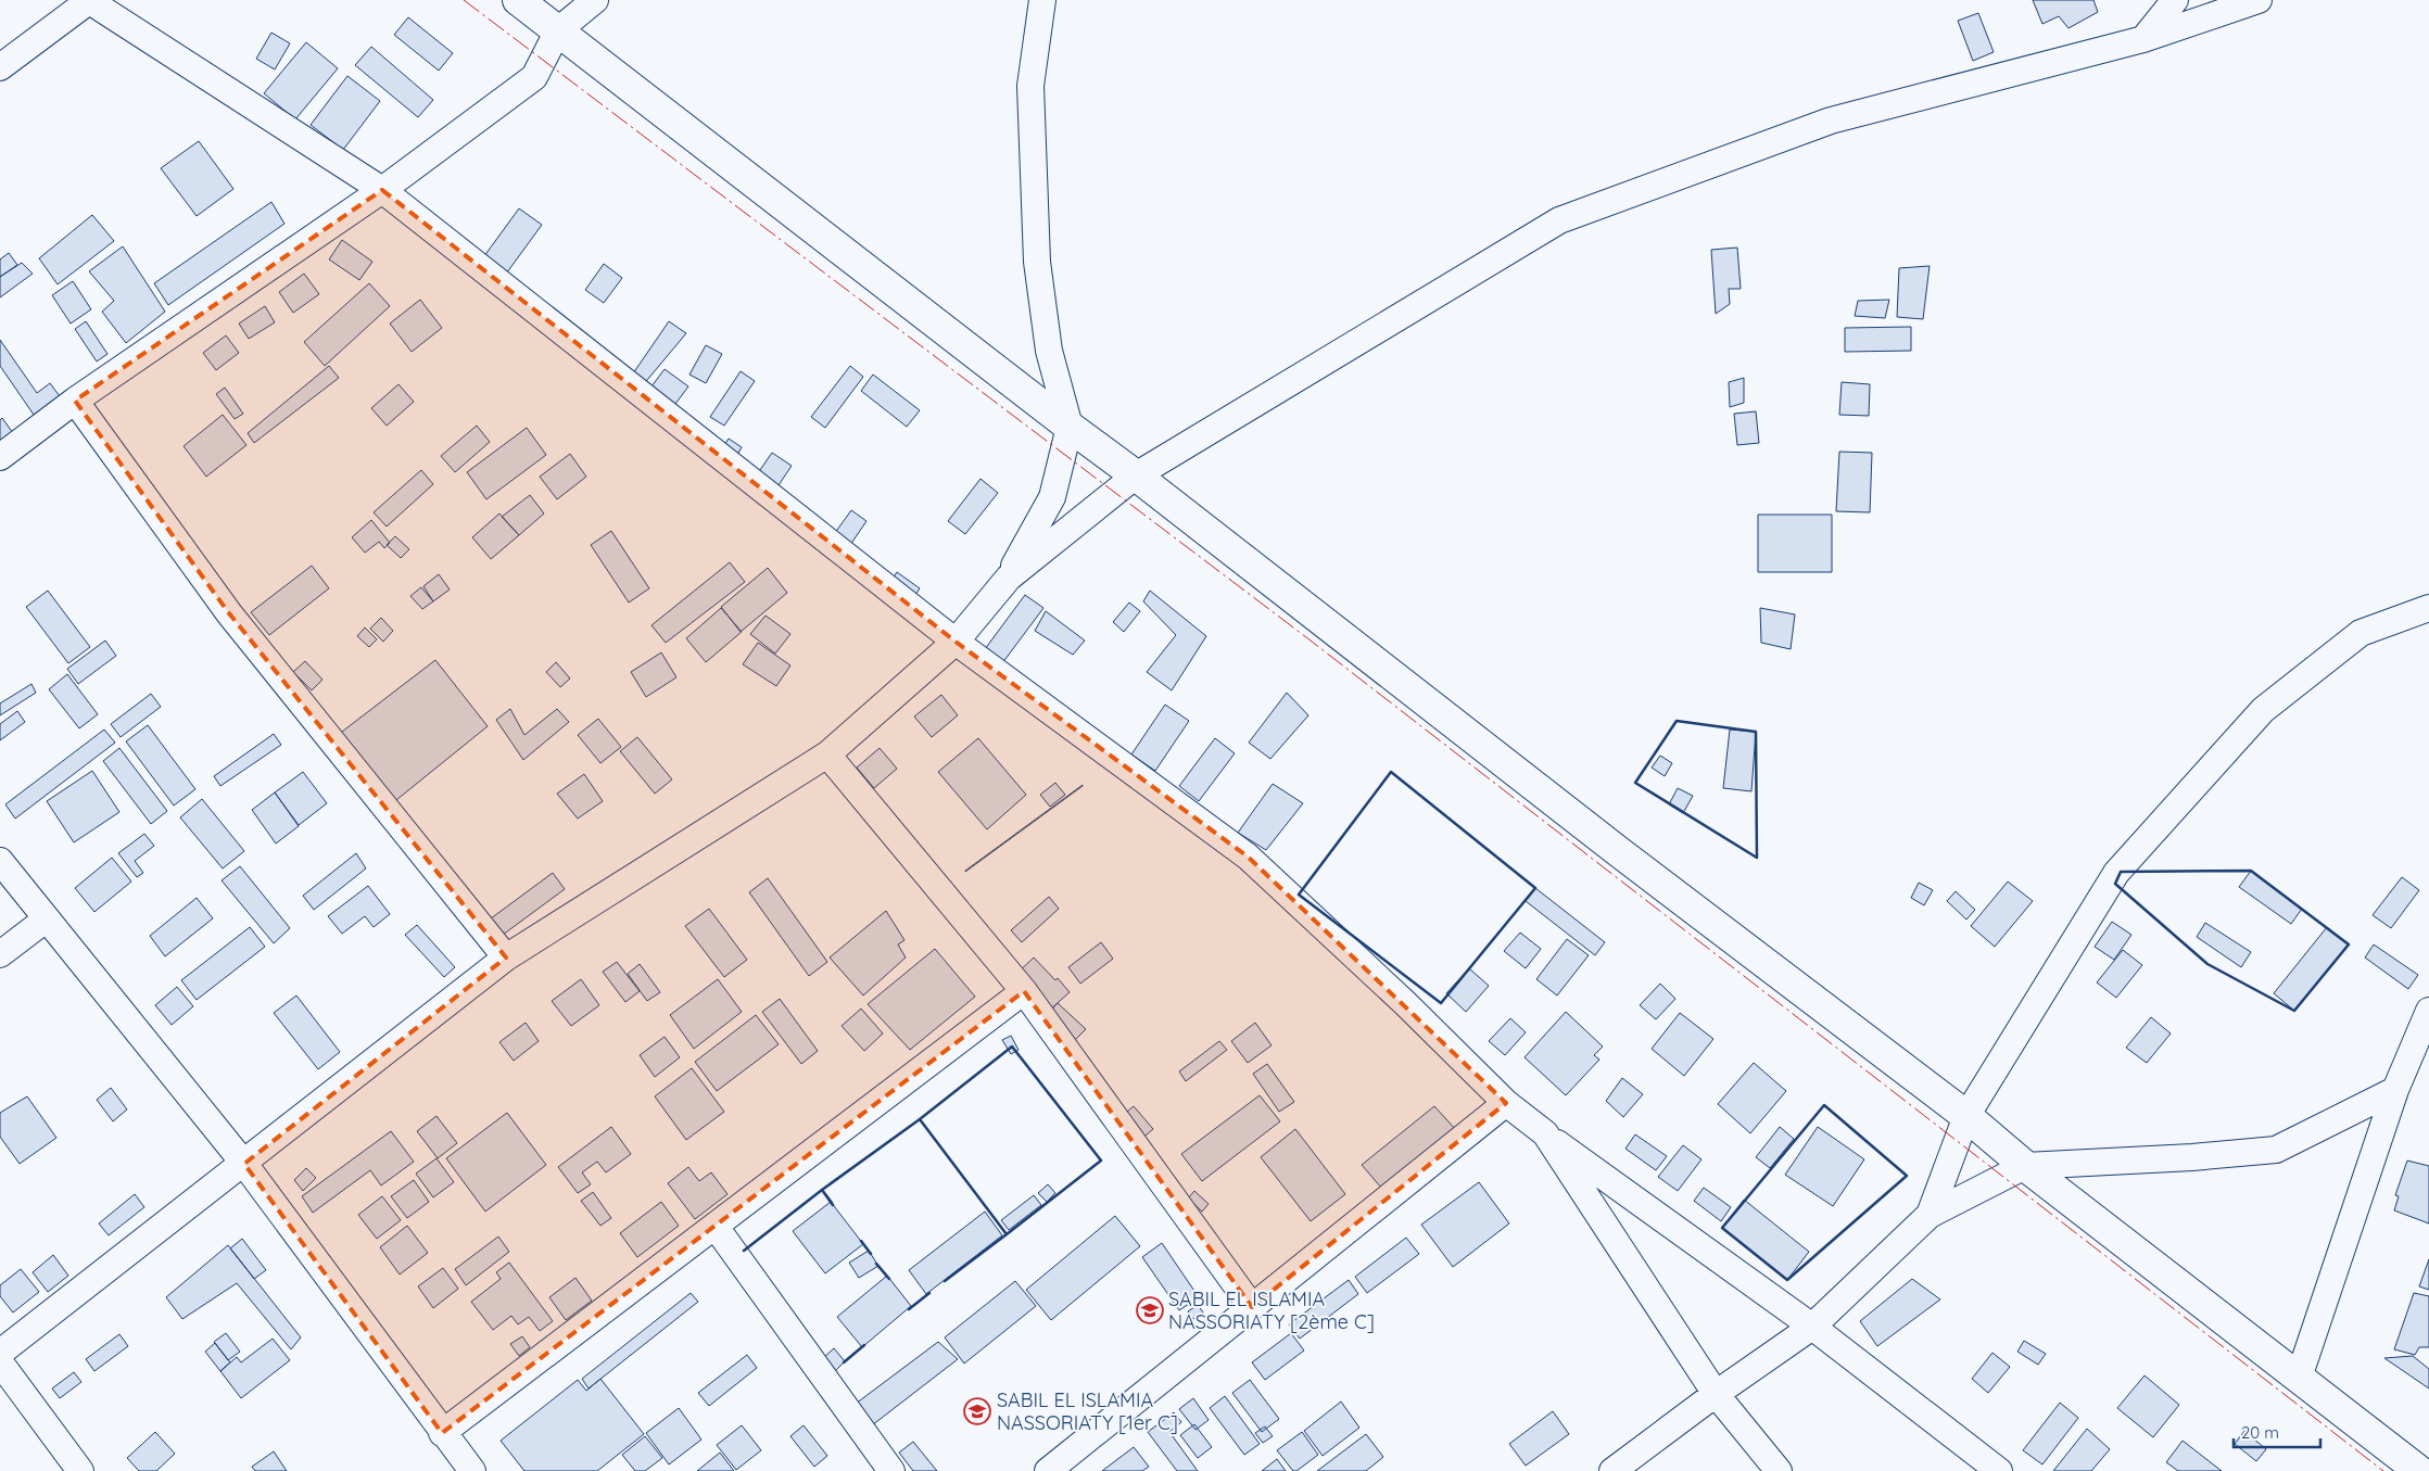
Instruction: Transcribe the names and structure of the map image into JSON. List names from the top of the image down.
{
  "places": {
    "school or university": ["SABIL EL ISLAMIA NASSORIATY [2ème C]", "SABIL EL ISLAMIA NASSORIATY [1er C]"]
  },
  "scale_bar": "20 m"
}
